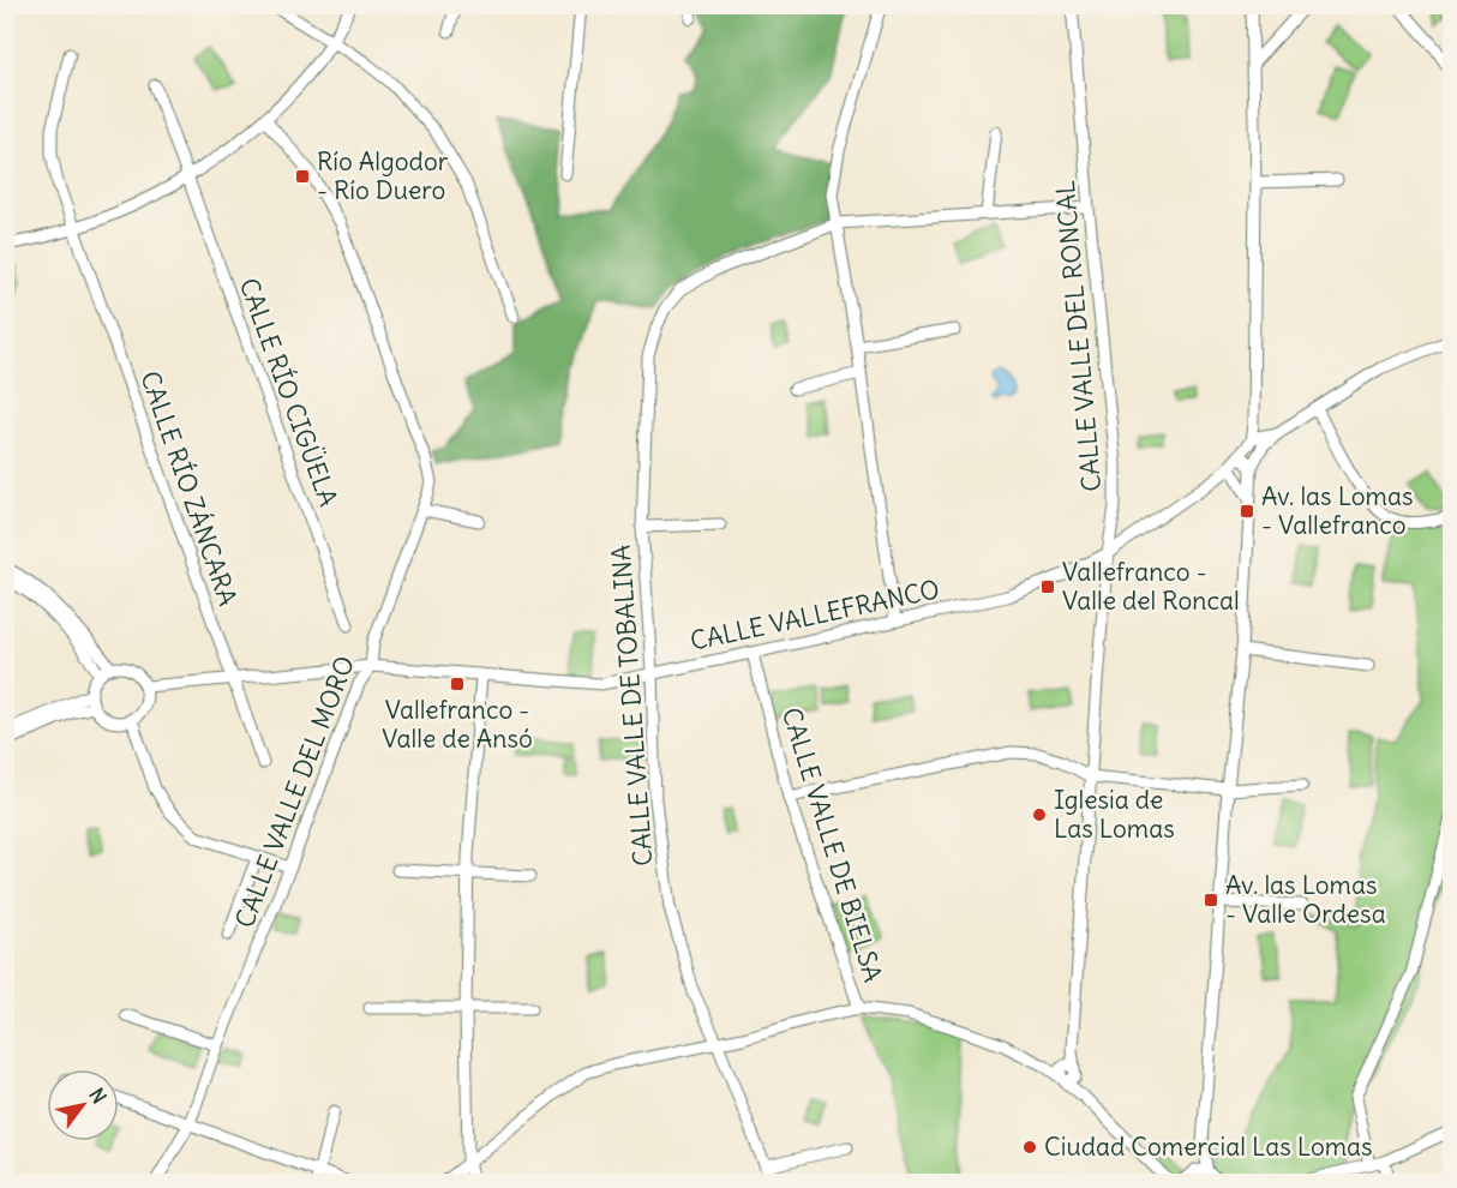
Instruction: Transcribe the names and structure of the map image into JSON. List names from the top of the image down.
{
  "streets": {
    "street": [
      "CALLE VALLE DEL RONCAL",
      "CALLE RÍO CIGÜELA",
      "CALLE RÍO ZÁNCARA",
      "CALLE VALLEFRANCO",
      "CALLE VALLE DE TOBALINA",
      "CALLE VALLE DEL MORO",
      "CALLE VALLE DE BIELSA"
    ]
  },
  "crossings": [
    ["CALLE VALLE DEL RONCAL", "CALLE VALLEFRANCO"],
    ["CALLE VALLE DEL RONCAL", "CALLE VALLE DE TOBALINA"],
    ["CALLE RÍO ZÁNCARA", "CALLE VALLEFRANCO"],
    ["CALLE VALLEFRANCO", "CALLE VALLE DE TOBALINA"],
    ["CALLE VALLEFRANCO", "CALLE VALLE DEL MORO"],
    ["CALLE VALLEFRANCO", "CALLE VALLE DE BIELSA"]
  ],
  "places": {
    "transit": [
      "Río Algodor - Río Duero",
      "Av. las Lomas - Vallefranco",
      "Vallefranco - Valle del Roncal",
      "Vallefranco - Valle de Ansó",
      "Av. las Lomas - Valle Ordesa"
    ],
    "other": ["Iglesia de Las Lomas", "Ciudad Comercial Las Lomas"]
  },
  "north": "top right"
}
